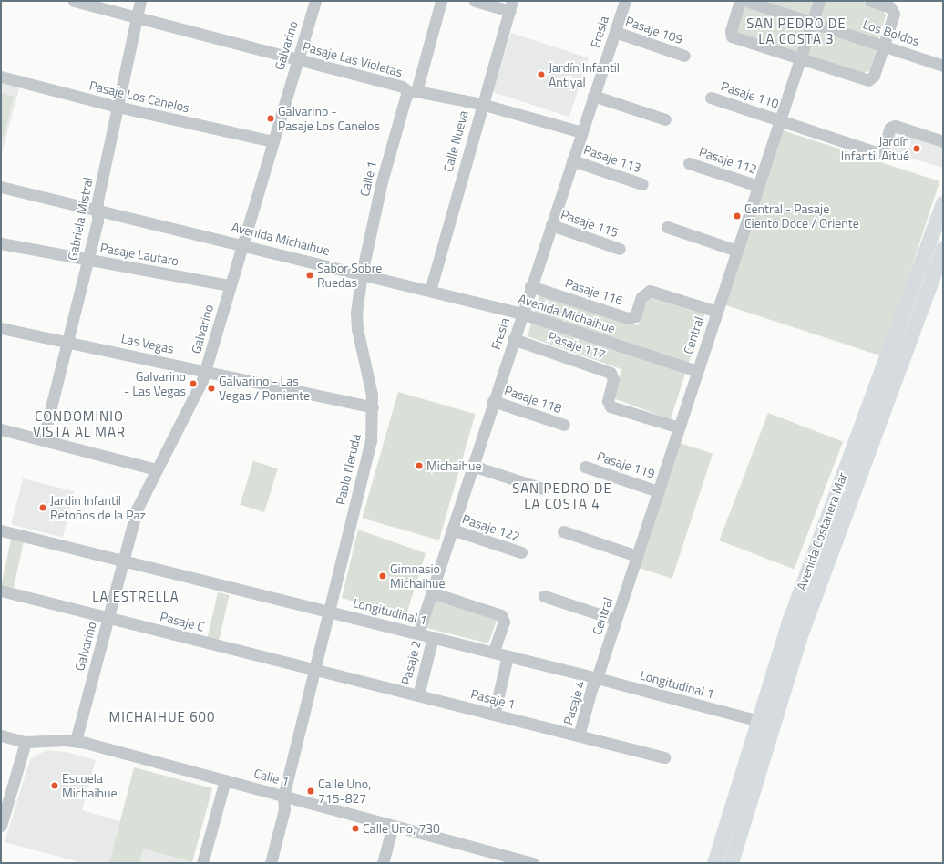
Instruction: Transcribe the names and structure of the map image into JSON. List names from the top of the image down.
{
  "streets": {
    "main road": ["Avenida Costanera Mar"],
    "street": [
      "Pasaje 109",
      "Fresia",
      "Los Boldos",
      "Galvarino",
      "Pasaje Las Violetas",
      "Pasaje 110",
      "Pasaje Los Canelos",
      "Calle Nueva",
      "Pasaje 113",
      "Pasaje 112",
      "Calle 1",
      "Gabriela Mistral",
      "Pasaje 115",
      "Avenida Michaihue",
      "Pasaje Lautaro",
      "Pasaje 116",
      "Central",
      "Las Vegas",
      "Pasaje 117",
      "Pasaje 118",
      "Pasaje 119",
      "Pablo Neruda",
      "Pasaje 122",
      "Longitudinal 1",
      "Pasaje C",
      "Pasaje 2",
      "Pasaje 1",
      "Pasaje 4"
    ]
  },
  "crossings": [
    ["Pasaje 109", "Fresia"],
    ["Fresia", "Pasaje Las Violetas"],
    ["Fresia", "Pasaje 113"],
    ["Fresia", "Pasaje 115"],
    ["Fresia", "Avenida Michaihue"],
    ["Fresia", "Pasaje 116"],
    ["Fresia", "Pasaje 117"],
    ["Fresia", "Pasaje 118"],
    ["Fresia", "Pasaje 122"],
    ["Fresia", "Longitudinal 1"],
    ["Los Boldos", "Central"],
    ["Galvarino", "Pasaje Las Violetas"],
    ["Galvarino", "Pasaje Los Canelos"],
    ["Galvarino", "Calle 1"],
    ["Galvarino", "Avenida Michaihue"],
    ["Galvarino", "Pasaje Lautaro"],
    ["Galvarino", "Las Vegas"],
    ["Galvarino", "Longitudinal 1"],
    ["Galvarino", "Pasaje C"],
    ["Pasaje Las Violetas", "Calle Nueva"],
    ["Pasaje Las Violetas", "Calle 1"],
    ["Pasaje Las Violetas", "Gabriela Mistral"],
    ["Pasaje 110", "Central"],
    ["Pasaje Los Canelos", "Gabriela Mistral"],
    ["Calle Nueva", "Avenida Michaihue"],
    ["Pasaje 112", "Central"],
    ["Calle 1", "Avenida Michaihue"],
    ["Calle 1", "Pablo Neruda"],
    ["Gabriela Mistral", "Avenida Michaihue"],
    ["Gabriela Mistral", "Pasaje Lautaro"],
    ["Gabriela Mistral", "Las Vegas"],
    ["Avenida Michaihue", "Central"],
    ["Avenida Michaihue", "Pablo Neruda"],
    ["Pasaje 116", "Central"],
    ["Central", "Pasaje 117"],
    ["Central", "Pasaje 119"],
    ["Central", "Longitudinal 1"],
    ["Central", "Pasaje 4"],
    ["Las Vegas", "Pablo Neruda"],
    ["Pablo Neruda", "Longitudinal 1"],
    ["Pablo Neruda", "Pasaje C"],
    ["Pablo Neruda", "Pasaje 1"],
    ["Avenida Costanera Mar", "Longitudinal 1"],
    ["Longitudinal 1", "Pasaje 2"],
    ["Longitudinal 1", "Pasaje 4"],
    ["Pasaje C", "Pasaje 1"],
    ["Pasaje 2", "Pasaje 1"],
    ["Pasaje 1", "Pasaje 4"]
  ],
  "districts": [
    "SAN PEDRO DE LA COSTA 3",
    "CONDOMINIO VISTA AL MAR",
    "SAN PEDRO DE LA COSTA 4",
    "LA ESTRELLA",
    "MICHAIHUE 600"
  ],
  "places": [
    "Jardín Infantil Antiyal",
    "Galvarino - Pasaje Los Canelos",
    "Jardín Infantil Aitué",
    "Central - Pasaje Ciento Doce / Oriente",
    "Sabor Sobre Ruedas",
    "Galvarino - Las Vegas",
    "Galvarino - Las Vegas / Poniente",
    "Michaihue",
    "Jardin Infantil Retoños de la Paz",
    "Gimnasio Michaihue",
    "Escuela Michaihue",
    "Calle Uno, 715-827",
    "Calle Uno, 730"
  ]
}
